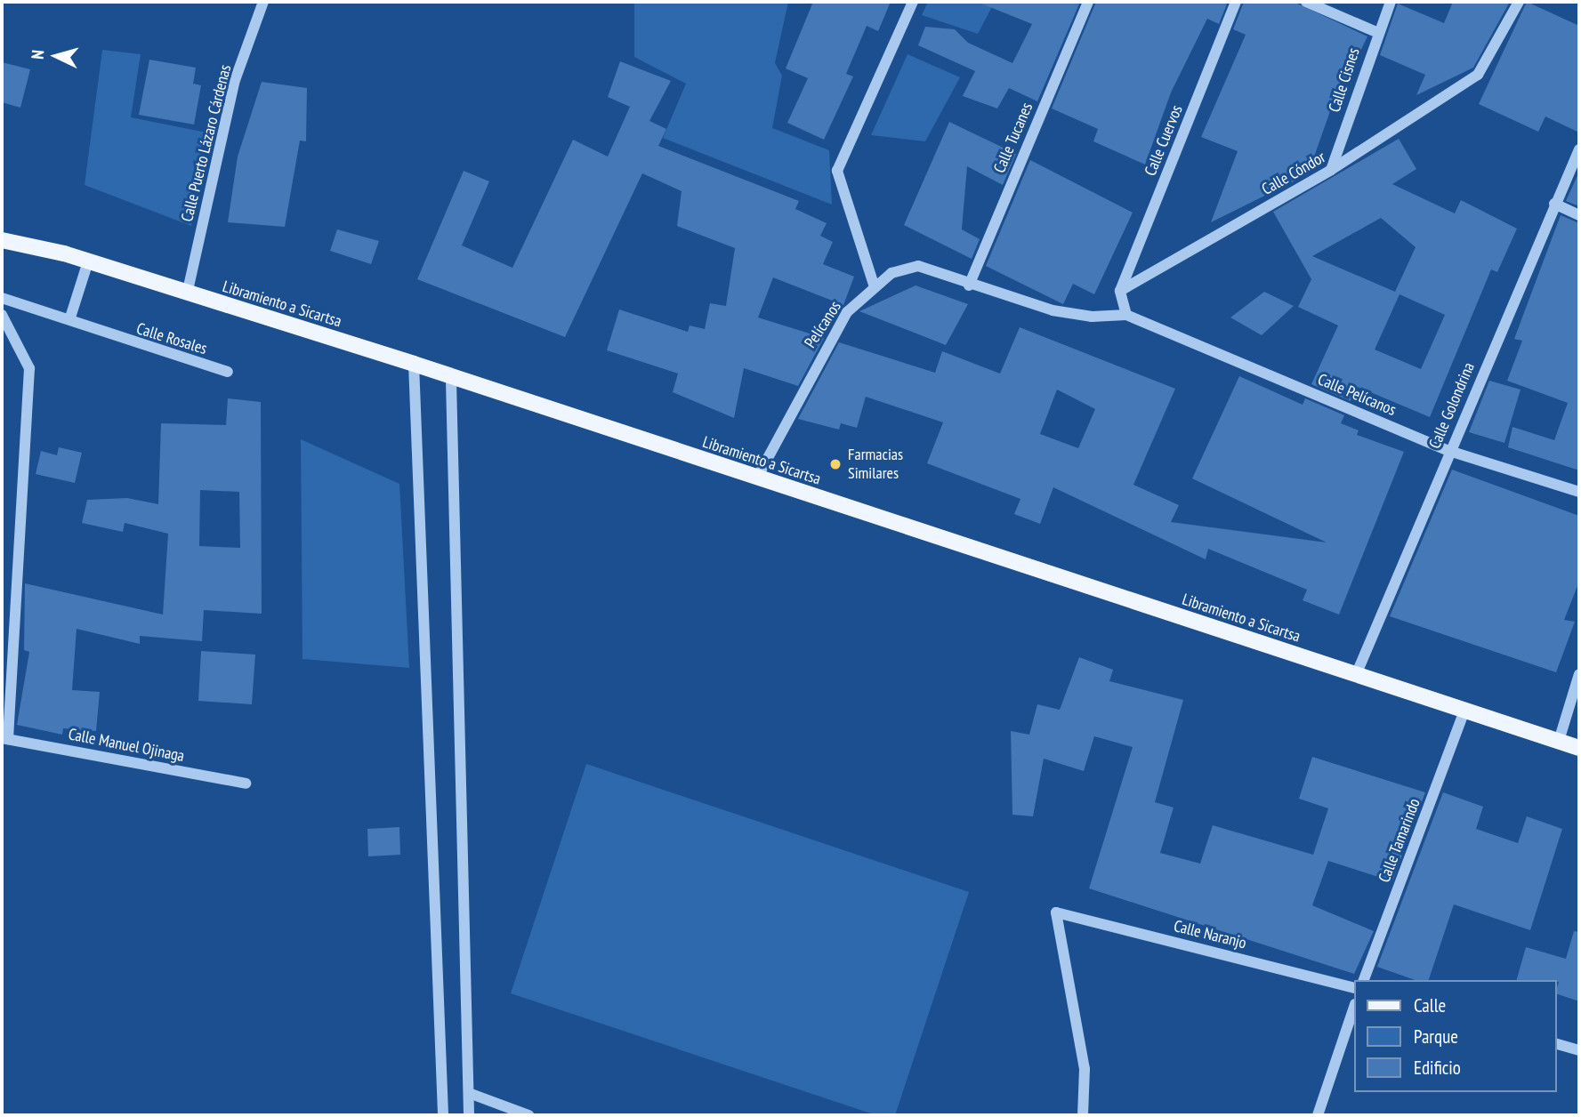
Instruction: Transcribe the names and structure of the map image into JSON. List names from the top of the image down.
{
  "streets": {
    "main road": ["Libramiento a Sicartsa"],
    "street": [
      "Calle Cisnes",
      "Calle Tucanes",
      "Calle Cuervos",
      "Calle Puerto Lázaro Cárdenas",
      "Calle Cóndor",
      "Pelícanos",
      "Calle Rosales",
      "Calle Pelícanos",
      "Calle Golondrina",
      "Calle Manuel Ojinaga",
      "Calle Tamarindo",
      "Calle Naranjo"
    ]
  },
  "crossings": [
    ["Calle Cisnes", "Calle Cóndor"],
    ["Calle Tucanes", "Pelícanos"],
    ["Calle Tucanes", "Calle Pelícanos"],
    ["Calle Cuervos", "Calle Cóndor"],
    ["Calle Puerto Lázaro Cárdenas", "Libramiento a Sicartsa"],
    ["Libramiento a Sicartsa", "Pelícanos"],
    ["Libramiento a Sicartsa", "Calle Golondrina"],
    ["Libramiento a Sicartsa", "Calle Tamarindo"],
    ["Pelícanos", "Calle Pelícanos"],
    ["Calle Pelícanos", "Calle Golondrina"]
  ],
  "places": ["Farmacias Similares"],
  "legend": ["Calle", "Parque", "Edificio"],
  "north": "left"
}
